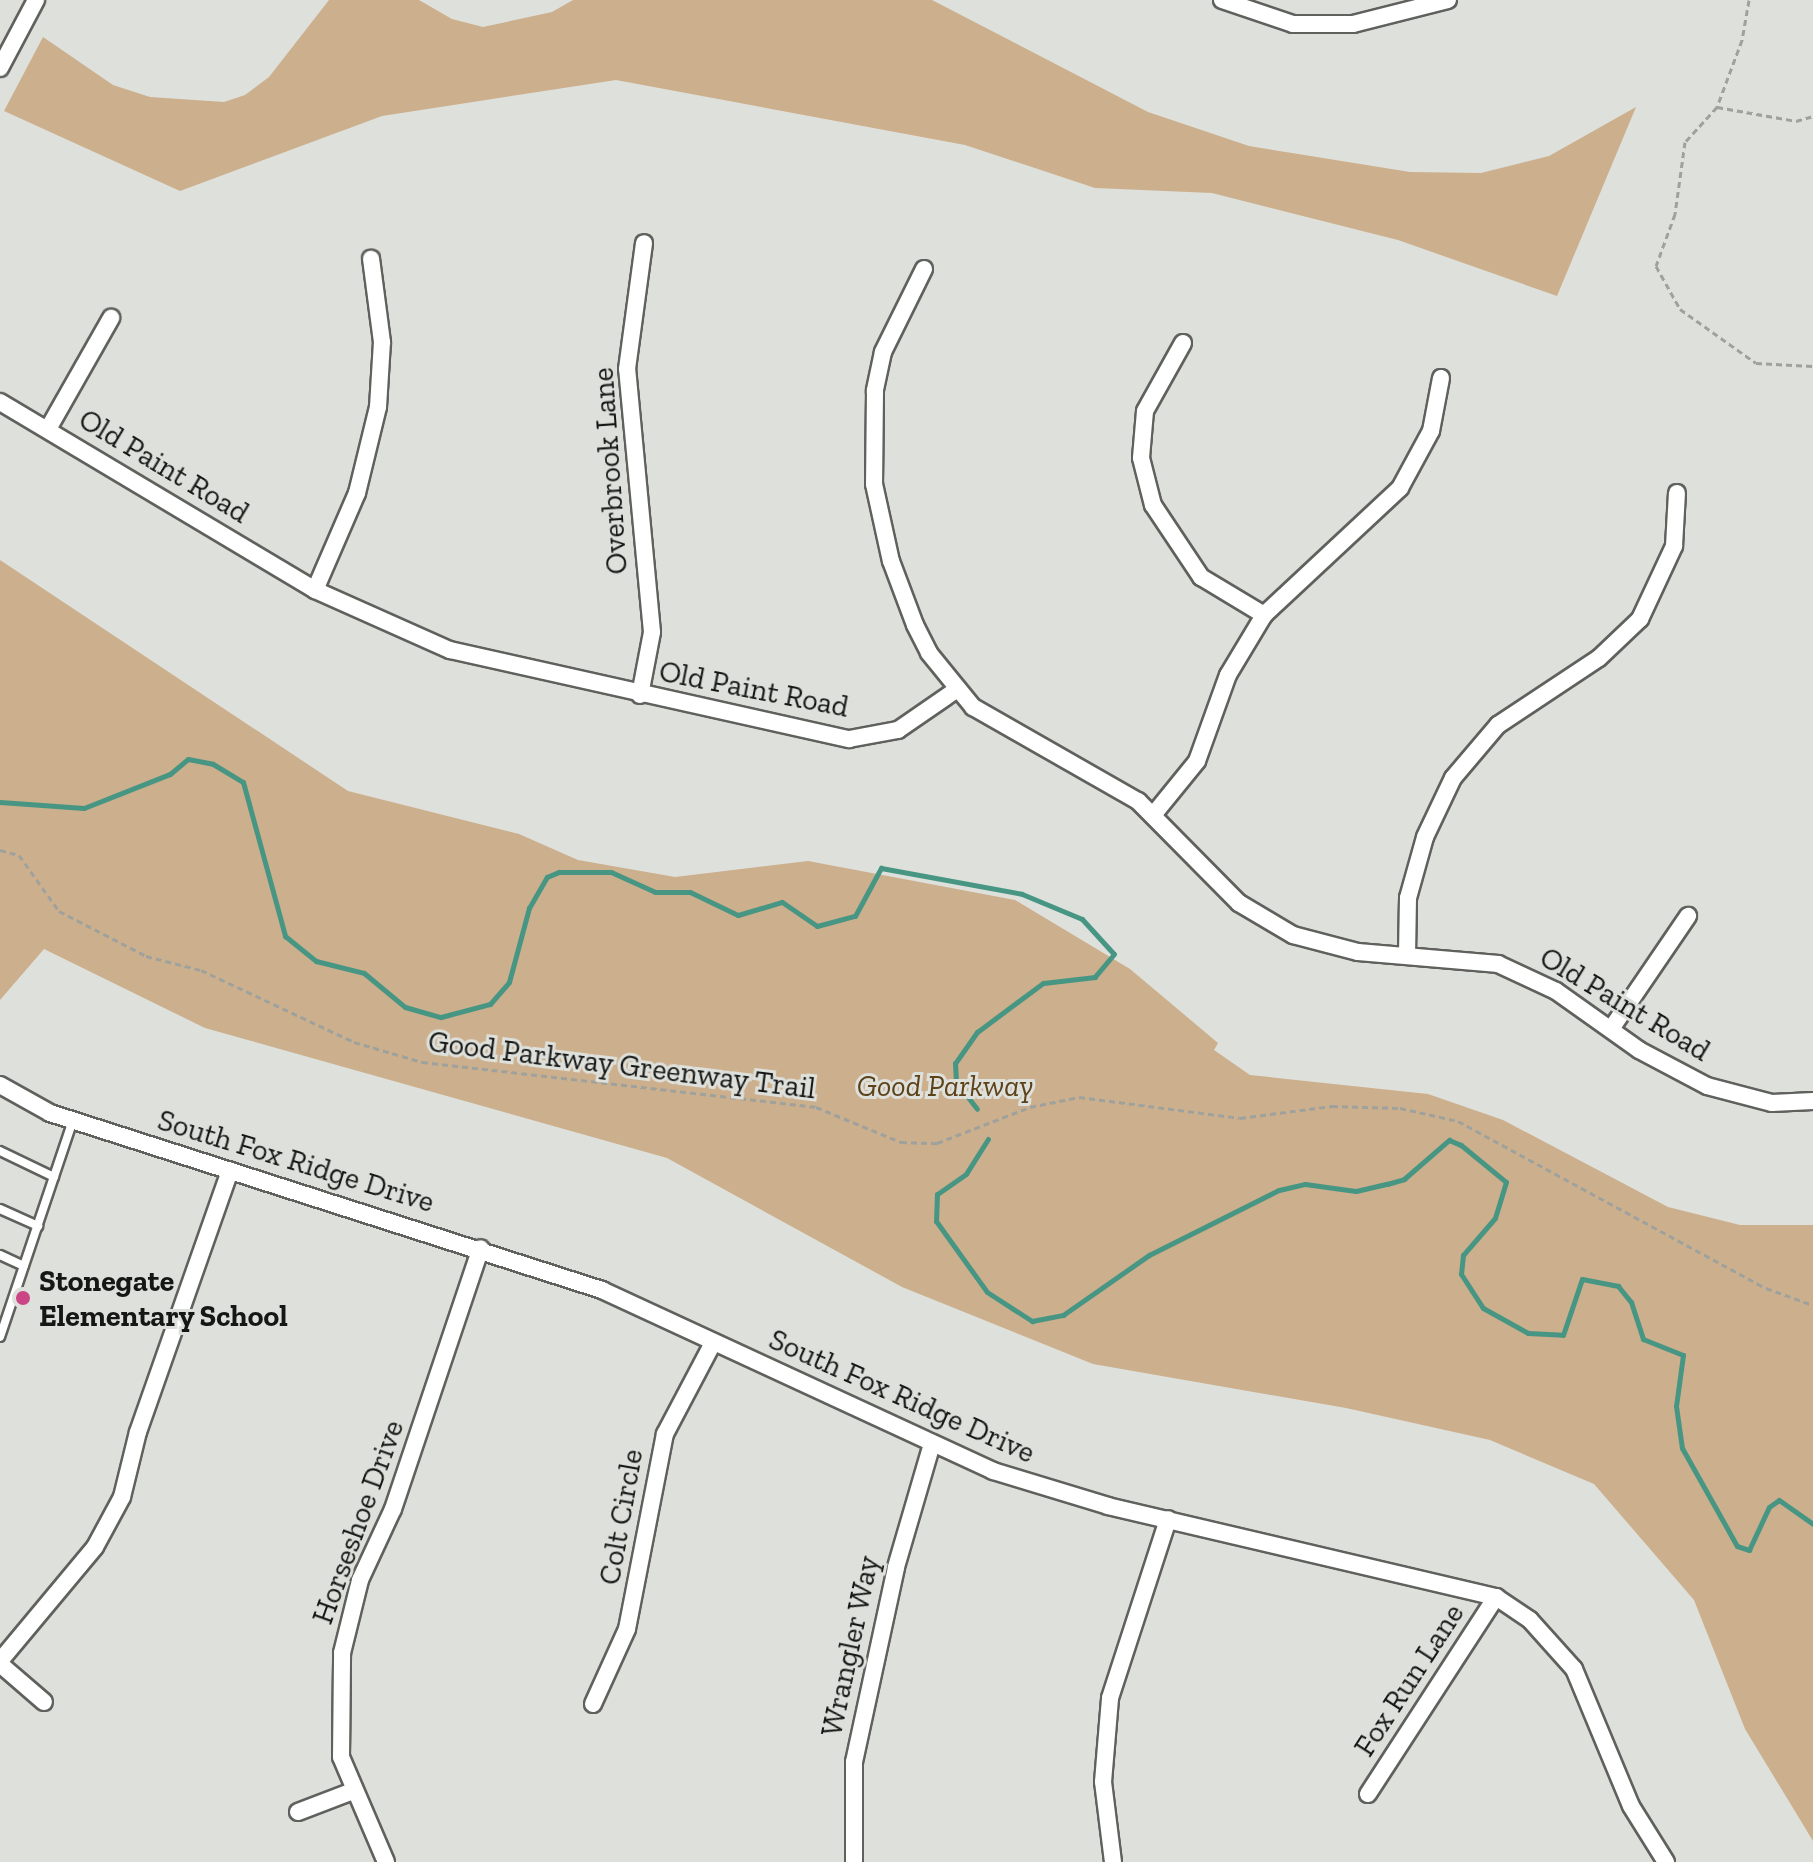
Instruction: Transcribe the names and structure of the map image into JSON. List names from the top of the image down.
{
  "streets": {
    "street": [
      "Old Paint Road",
      "Overbrook Lane",
      "South Fox Ridge Drive",
      "Colt Circle",
      "Horseshoe Drive",
      "Wrangler Way",
      "Fox Run Lane"
    ],
    "path": ["Good Parkway Greenway Trail"]
  },
  "crossings": [
    ["Old Paint Road", "Overbrook Lane"],
    ["South Fox Ridge Drive", "Colt Circle"],
    ["South Fox Ridge Drive", "Horseshoe Drive"],
    ["South Fox Ridge Drive", "Wrangler Way"],
    ["South Fox Ridge Drive", "Fox Run Lane"]
  ],
  "parks": ["Good Parkway"],
  "places": ["Stonegate Elementary School"]
}
